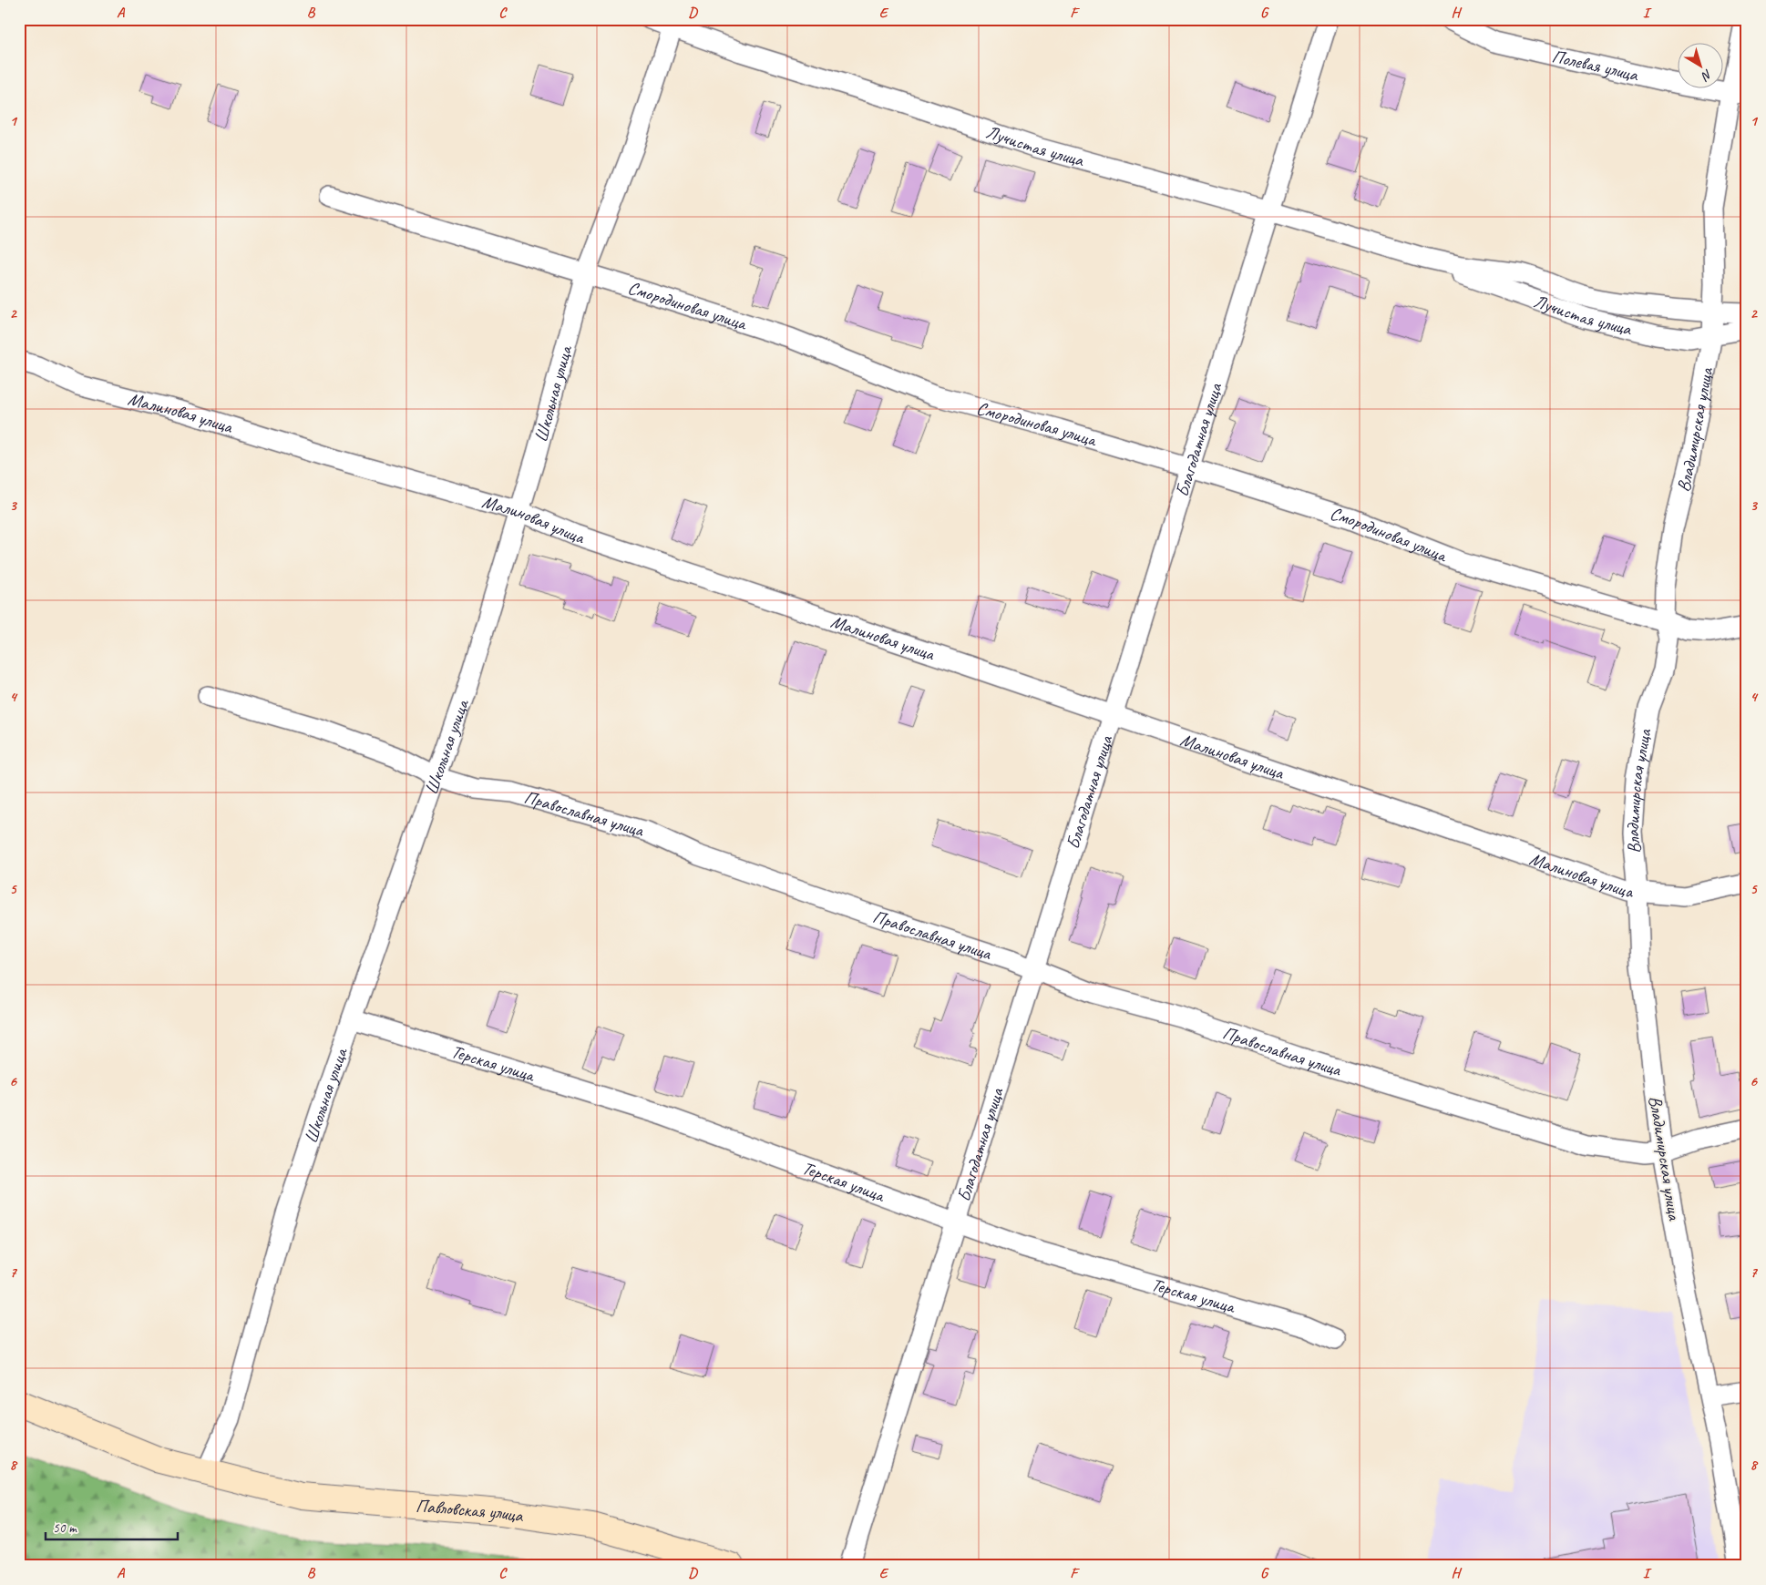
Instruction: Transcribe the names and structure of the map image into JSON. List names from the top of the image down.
{
  "streets": {
    "street": [
      "Полевая улица",
      "Лучистая улица",
      "Смородиновая улица",
      "Школьная улица",
      "Малиновая улица",
      "Владимирская улица",
      "Благодатная улица",
      "Православная улица",
      "Терская улица",
      "Павловская улица"
    ]
  },
  "crossings": [
    ["Полевая улица", "Владимирская улица"],
    ["Лучистая улица", "Школьная улица"],
    ["Лучистая улица", "Владимирская улица"],
    ["Лучистая улица", "Благодатная улица"],
    ["Смородиновая улица", "Школьная улица"],
    ["Смородиновая улица", "Владимирская улица"],
    ["Смородиновая улица", "Благодатная улица"],
    ["Школьная улица", "Малиновая улица"],
    ["Школьная улица", "Православная улица"],
    ["Школьная улица", "Терская улица"],
    ["Школьная улица", "Павловская улица"],
    ["Малиновая улица", "Владимирская улица"],
    ["Малиновая улица", "Благодатная улица"],
    ["Владимирская улица", "Православная улица"],
    ["Благодатная улица", "Православная улица"],
    ["Благодатная улица", "Терская улица"]
  ],
  "scale_bar": "50 m",
  "north": "bottom right",
  "grid": {
    "columns": [
      "A",
      "B",
      "C",
      "D",
      "E",
      "F",
      "G",
      "H",
      "I"
    ],
    "rows": [
      "1",
      "2",
      "3",
      "4",
      "5",
      "6",
      "7",
      "8"
    ]
  }
}
